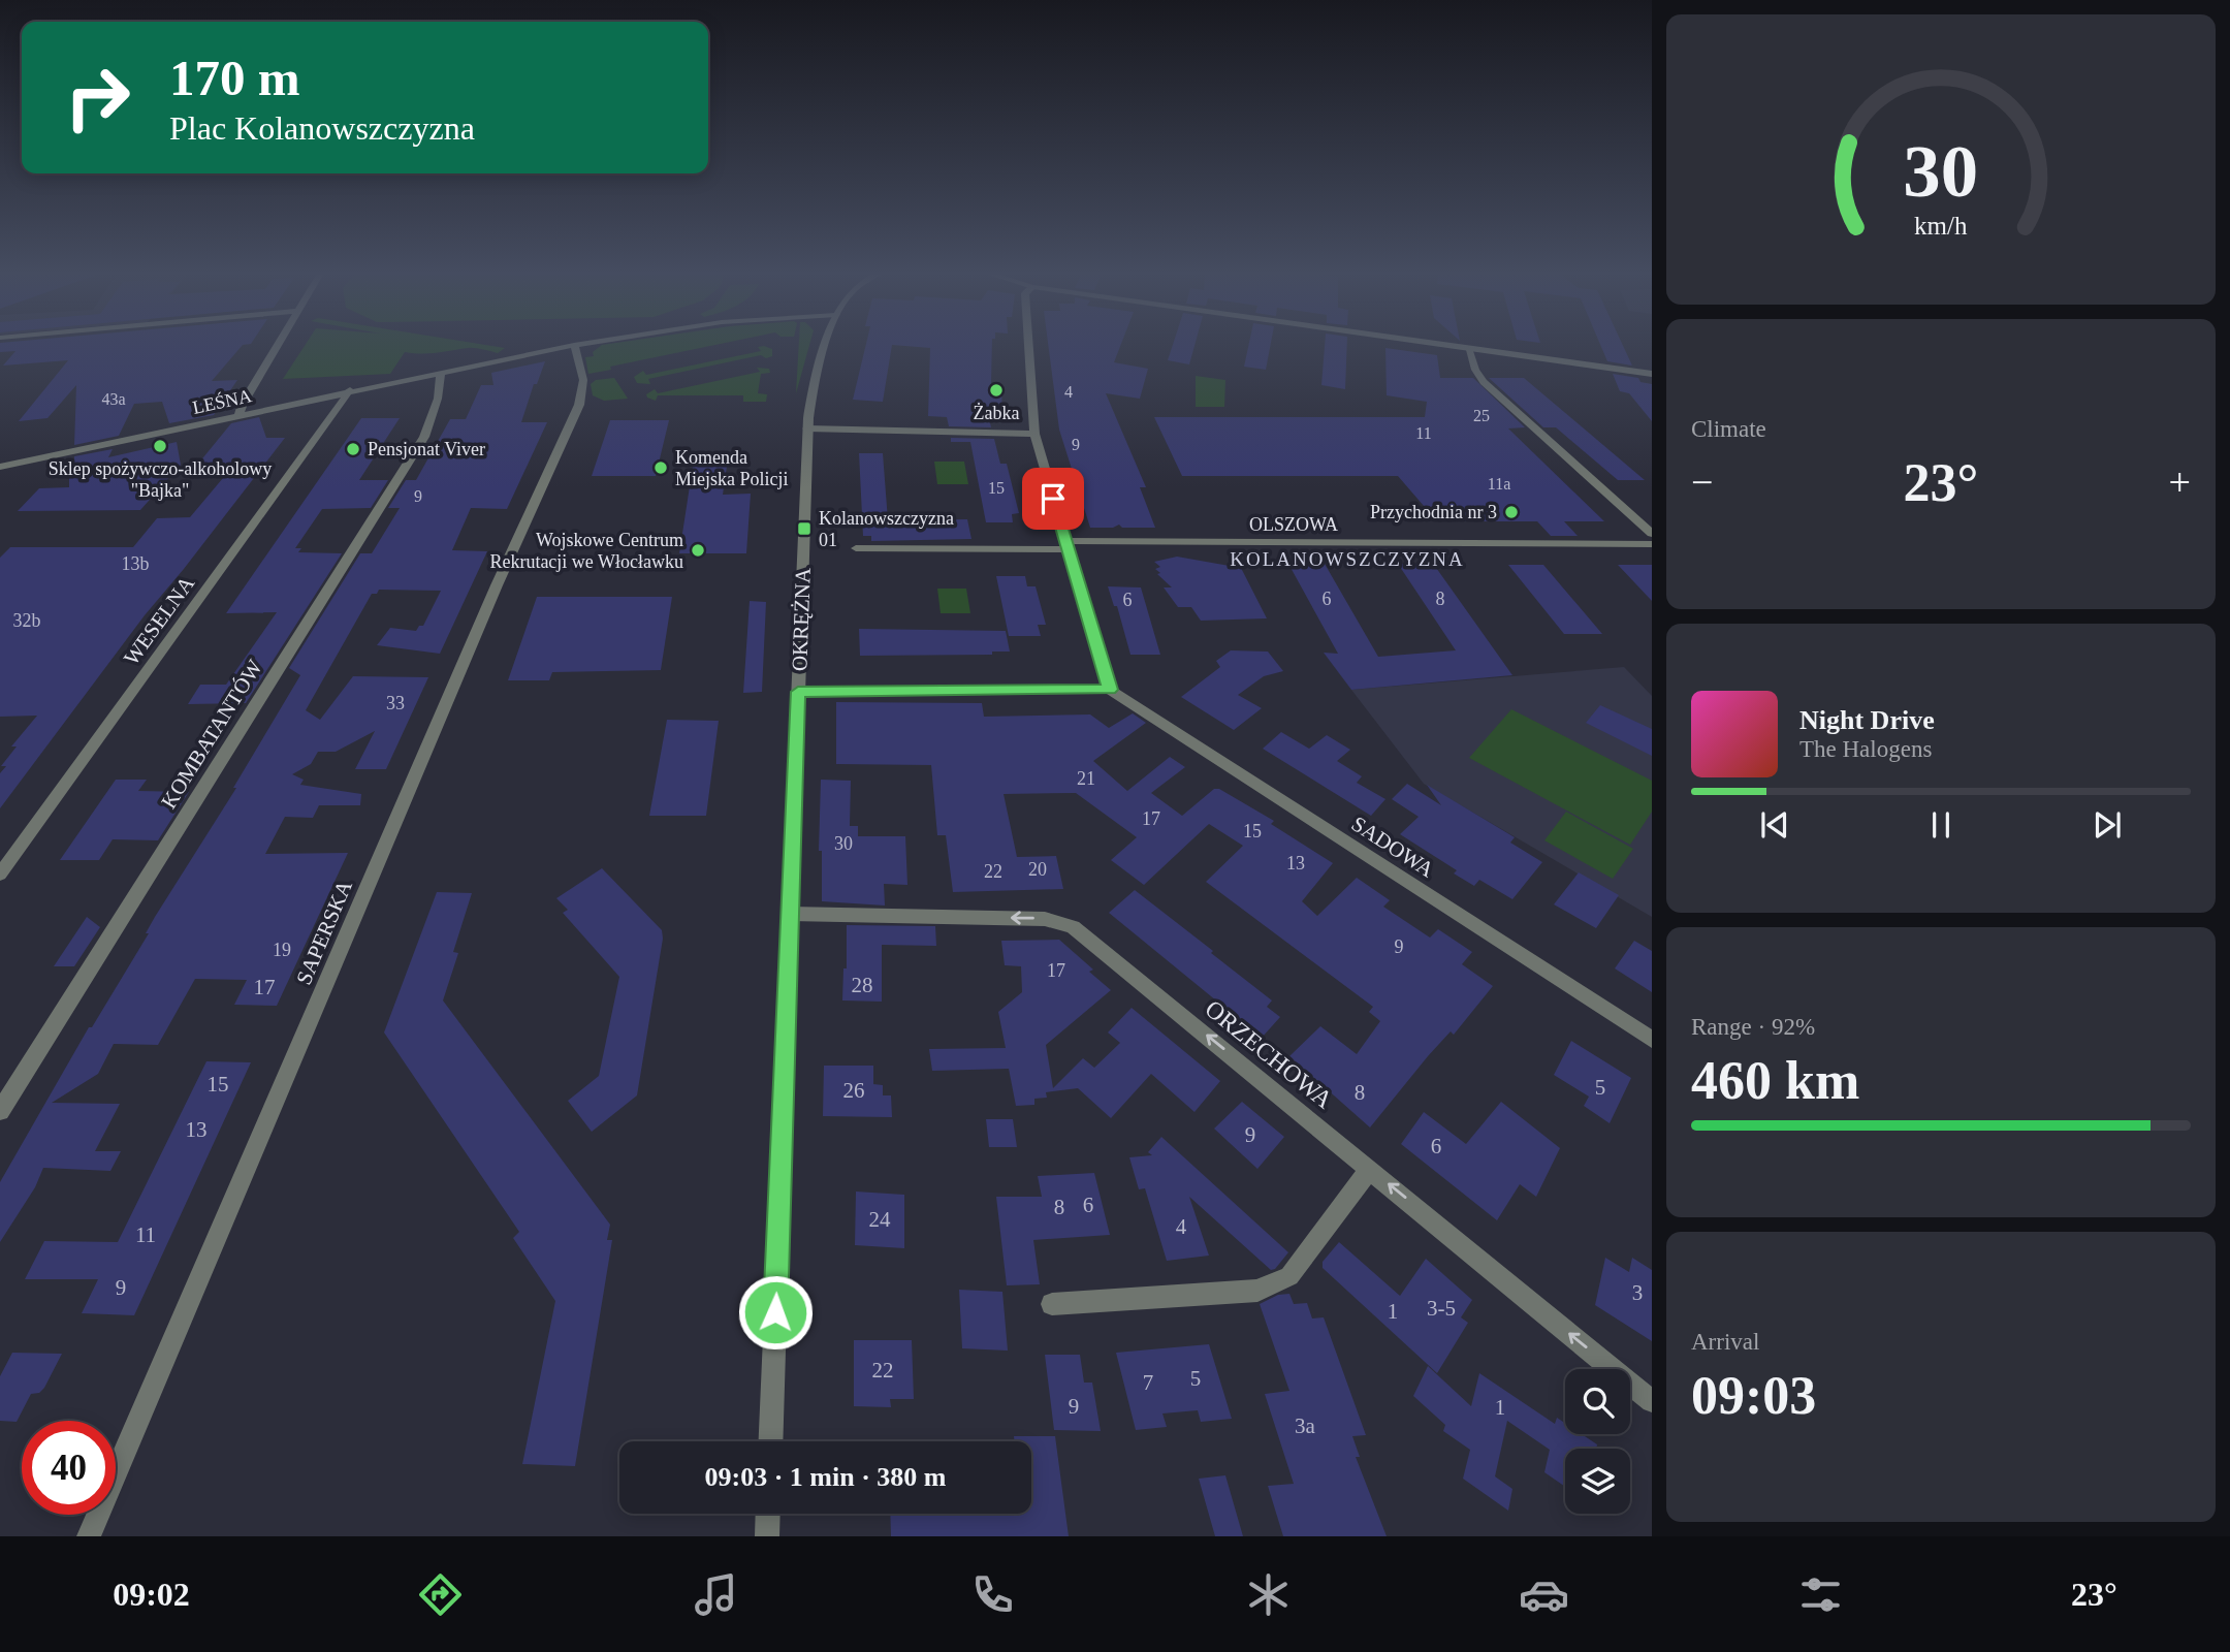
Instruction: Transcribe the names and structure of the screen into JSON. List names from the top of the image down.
{
  "streets": {
    "street": [
      "LEŚNA",
      "OLSZOWA",
      "OKRĘŻNA",
      "WESELNA",
      "KOMBATANTÓW",
      "SADOWA",
      "SAPERSKA",
      "ORZECHOWA"
    ]
  },
  "crossings": [
    ["LEŚNA", "WESELNA"],
    ["LEŚNA", "KOMBATANTÓW"],
    ["LEŚNA", "SAPERSKA"],
    ["OKRĘŻNA", "ORZECHOWA"]
  ],
  "one_way": ["ORZECHOWA"],
  "districts": ["KOLANOWSZCZYZNA"],
  "places": {
    "other": [
      "Żabka",
      "Sklep spożywczo-alkoholowy \"Bajka\"",
      "Pensjonat Viver",
      "Komenda Miejska Policji",
      "Przychodnia nr 3",
      "Wojskowe Centrum Rekrutacji we Włocławku"
    ],
    "transit": ["Kolanowszczyzna 01"]
  },
  "house_numbers": [
    "4",
    "43a",
    "25",
    "11",
    "9",
    "11a",
    "15",
    "9",
    "13b",
    "6",
    "8",
    "6",
    "32b",
    "33",
    "21",
    "17",
    "15",
    "30",
    "13",
    "20",
    "22",
    "9",
    "19",
    "17",
    "28",
    "17",
    "15",
    "5",
    "26",
    "8",
    "13",
    "9",
    "6",
    "6",
    "8",
    "24",
    "4",
    "11",
    "9",
    "3",
    "3-5",
    "1",
    "22",
    "5",
    "7",
    "9",
    "1",
    "3a"
  ],
  "page": {
    "turn": ["170 m", "Plac Kolanowszczyzna"],
    "tile": [
      "Climate",
      ["Range · 92%", "460 km"],
      ["Arrival", "09:03"]
    ],
    "heat": ["−", "23°", "+"],
    "song": ["Night Drive", "The Halogens"],
    "limit": "40",
    "trip": "09:03 · 1 min · 380 m",
    "tabs": ["09:02", "23°"],
    "gauge": ["30", "km/h"]
  }
}
